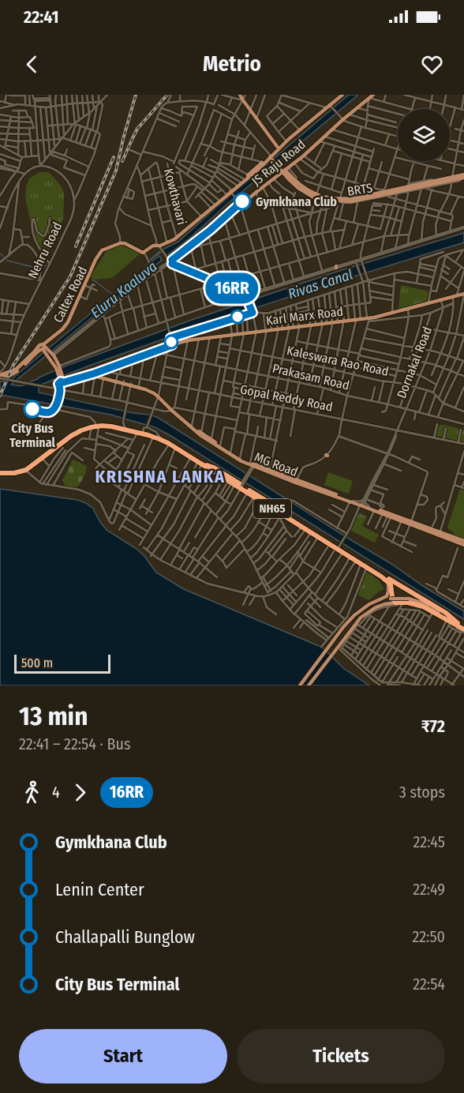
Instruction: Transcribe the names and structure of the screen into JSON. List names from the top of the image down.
{
  "streets": {
    "highway": ["NH65"],
    "main road": [
      "JS Raju Road",
      "BRTS",
      "Caltex Road",
      "Karl Marx Road",
      "MG Road"
    ],
    "street": [
      "Kowthavari",
      "Nehru Road",
      "Kaleswara Rao Road",
      "Dornakal Road",
      "Prakasam Road",
      "Gopal Reddy Road"
    ]
  },
  "crossings": [
    ["JS Raju Road", "BRTS"],
    ["Karl Marx Road", "Dornakal Road"],
    ["Karl Marx Road", "Prakasam Road"],
    ["Karl Marx Road", "Gopal Reddy Road"],
    ["Karl Marx Road", "MG Road"],
    ["Kaleswara Rao Road", "Dornakal Road"],
    ["Dornakal Road", "Prakasam Road"],
    ["Dornakal Road", "Gopal Reddy Road"]
  ],
  "districts": ["KRISHNA LANKA"],
  "water": ["Rivas Canal", "Eluru Kaaluva"],
  "places": ["Gymkhana Club", "City Bus Terminal"],
  "lines": ["bus line 16RR"],
  "scale_bar": "500 m",
  "page": {
    "status": "22:41",
    "header": "Metrio",
    "on_map": "16RR",
    "scale": "500 m",
    "heading": ["13 min", "22:41 – 22:54 · Bus", "₹72"],
    "legs": ["4", "16RR", "3 stops"],
    "list": [
      {
        "name": "Gymkhana Club",
        "value": "22:45"
      },
      {
        "name": "Lenin Center",
        "value": "22:49"
      },
      {
        "name": "Challapalli Bunglow",
        "value": "22:50"
      },
      {
        "name": "City Bus Terminal",
        "value": "22:54"
      }
    ],
    "buttons": ["Start", "Tickets"]
  }
}
